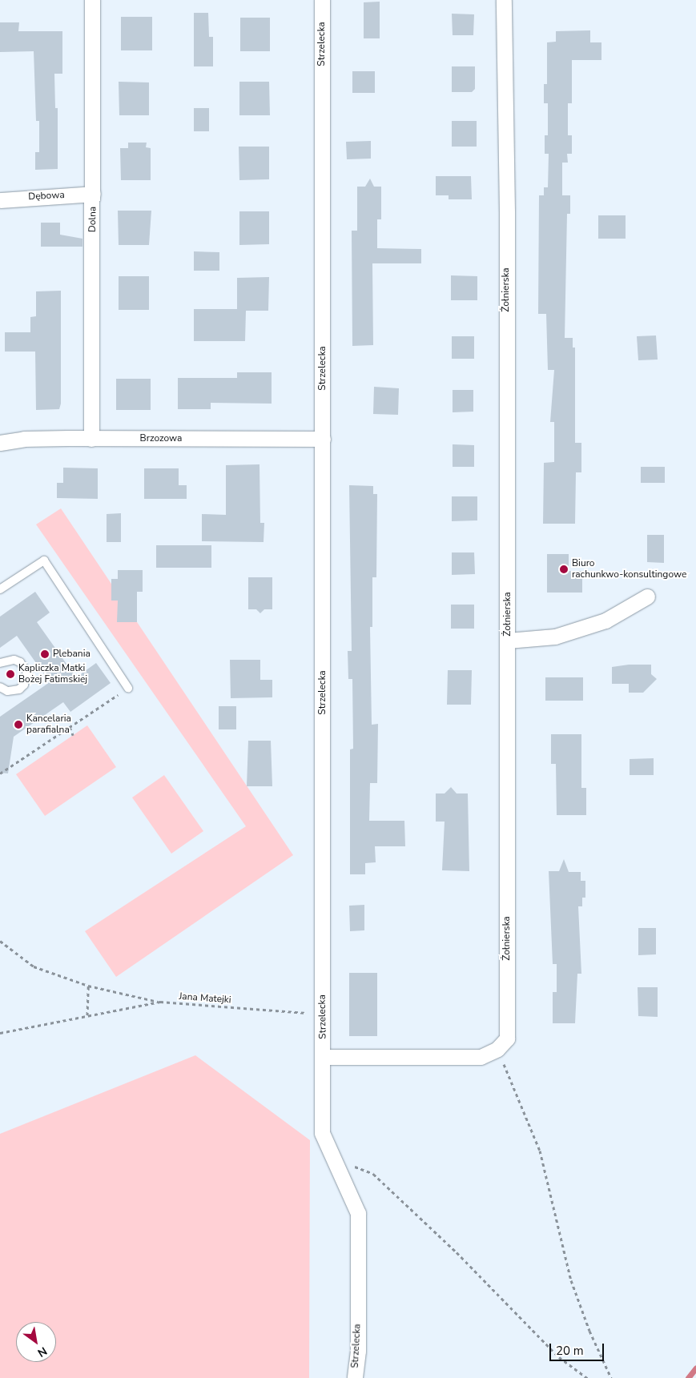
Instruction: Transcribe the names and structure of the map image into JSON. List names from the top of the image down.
{
  "streets": {
    "street": [
      "Strzelecka",
      "Dębowa",
      "Dolna",
      "Żołnierska",
      "Brzozowa"
    ],
    "path": ["Jana Matejki"]
  },
  "crossings": [
    ["Strzelecka", "Brzozowa"],
    ["Strzelecka", "Jana Matejki"],
    ["Dębowa", "Dolna"],
    ["Dolna", "Brzozowa"]
  ],
  "places": [
    "Biuro rachunkwo-konsultingowe",
    "Plebania",
    "Kapliczka Matki Bożej Fatimskiej",
    "Kancelaria parafialna"
  ],
  "scale_bar": "20 m",
  "north": "bottom right"
}
